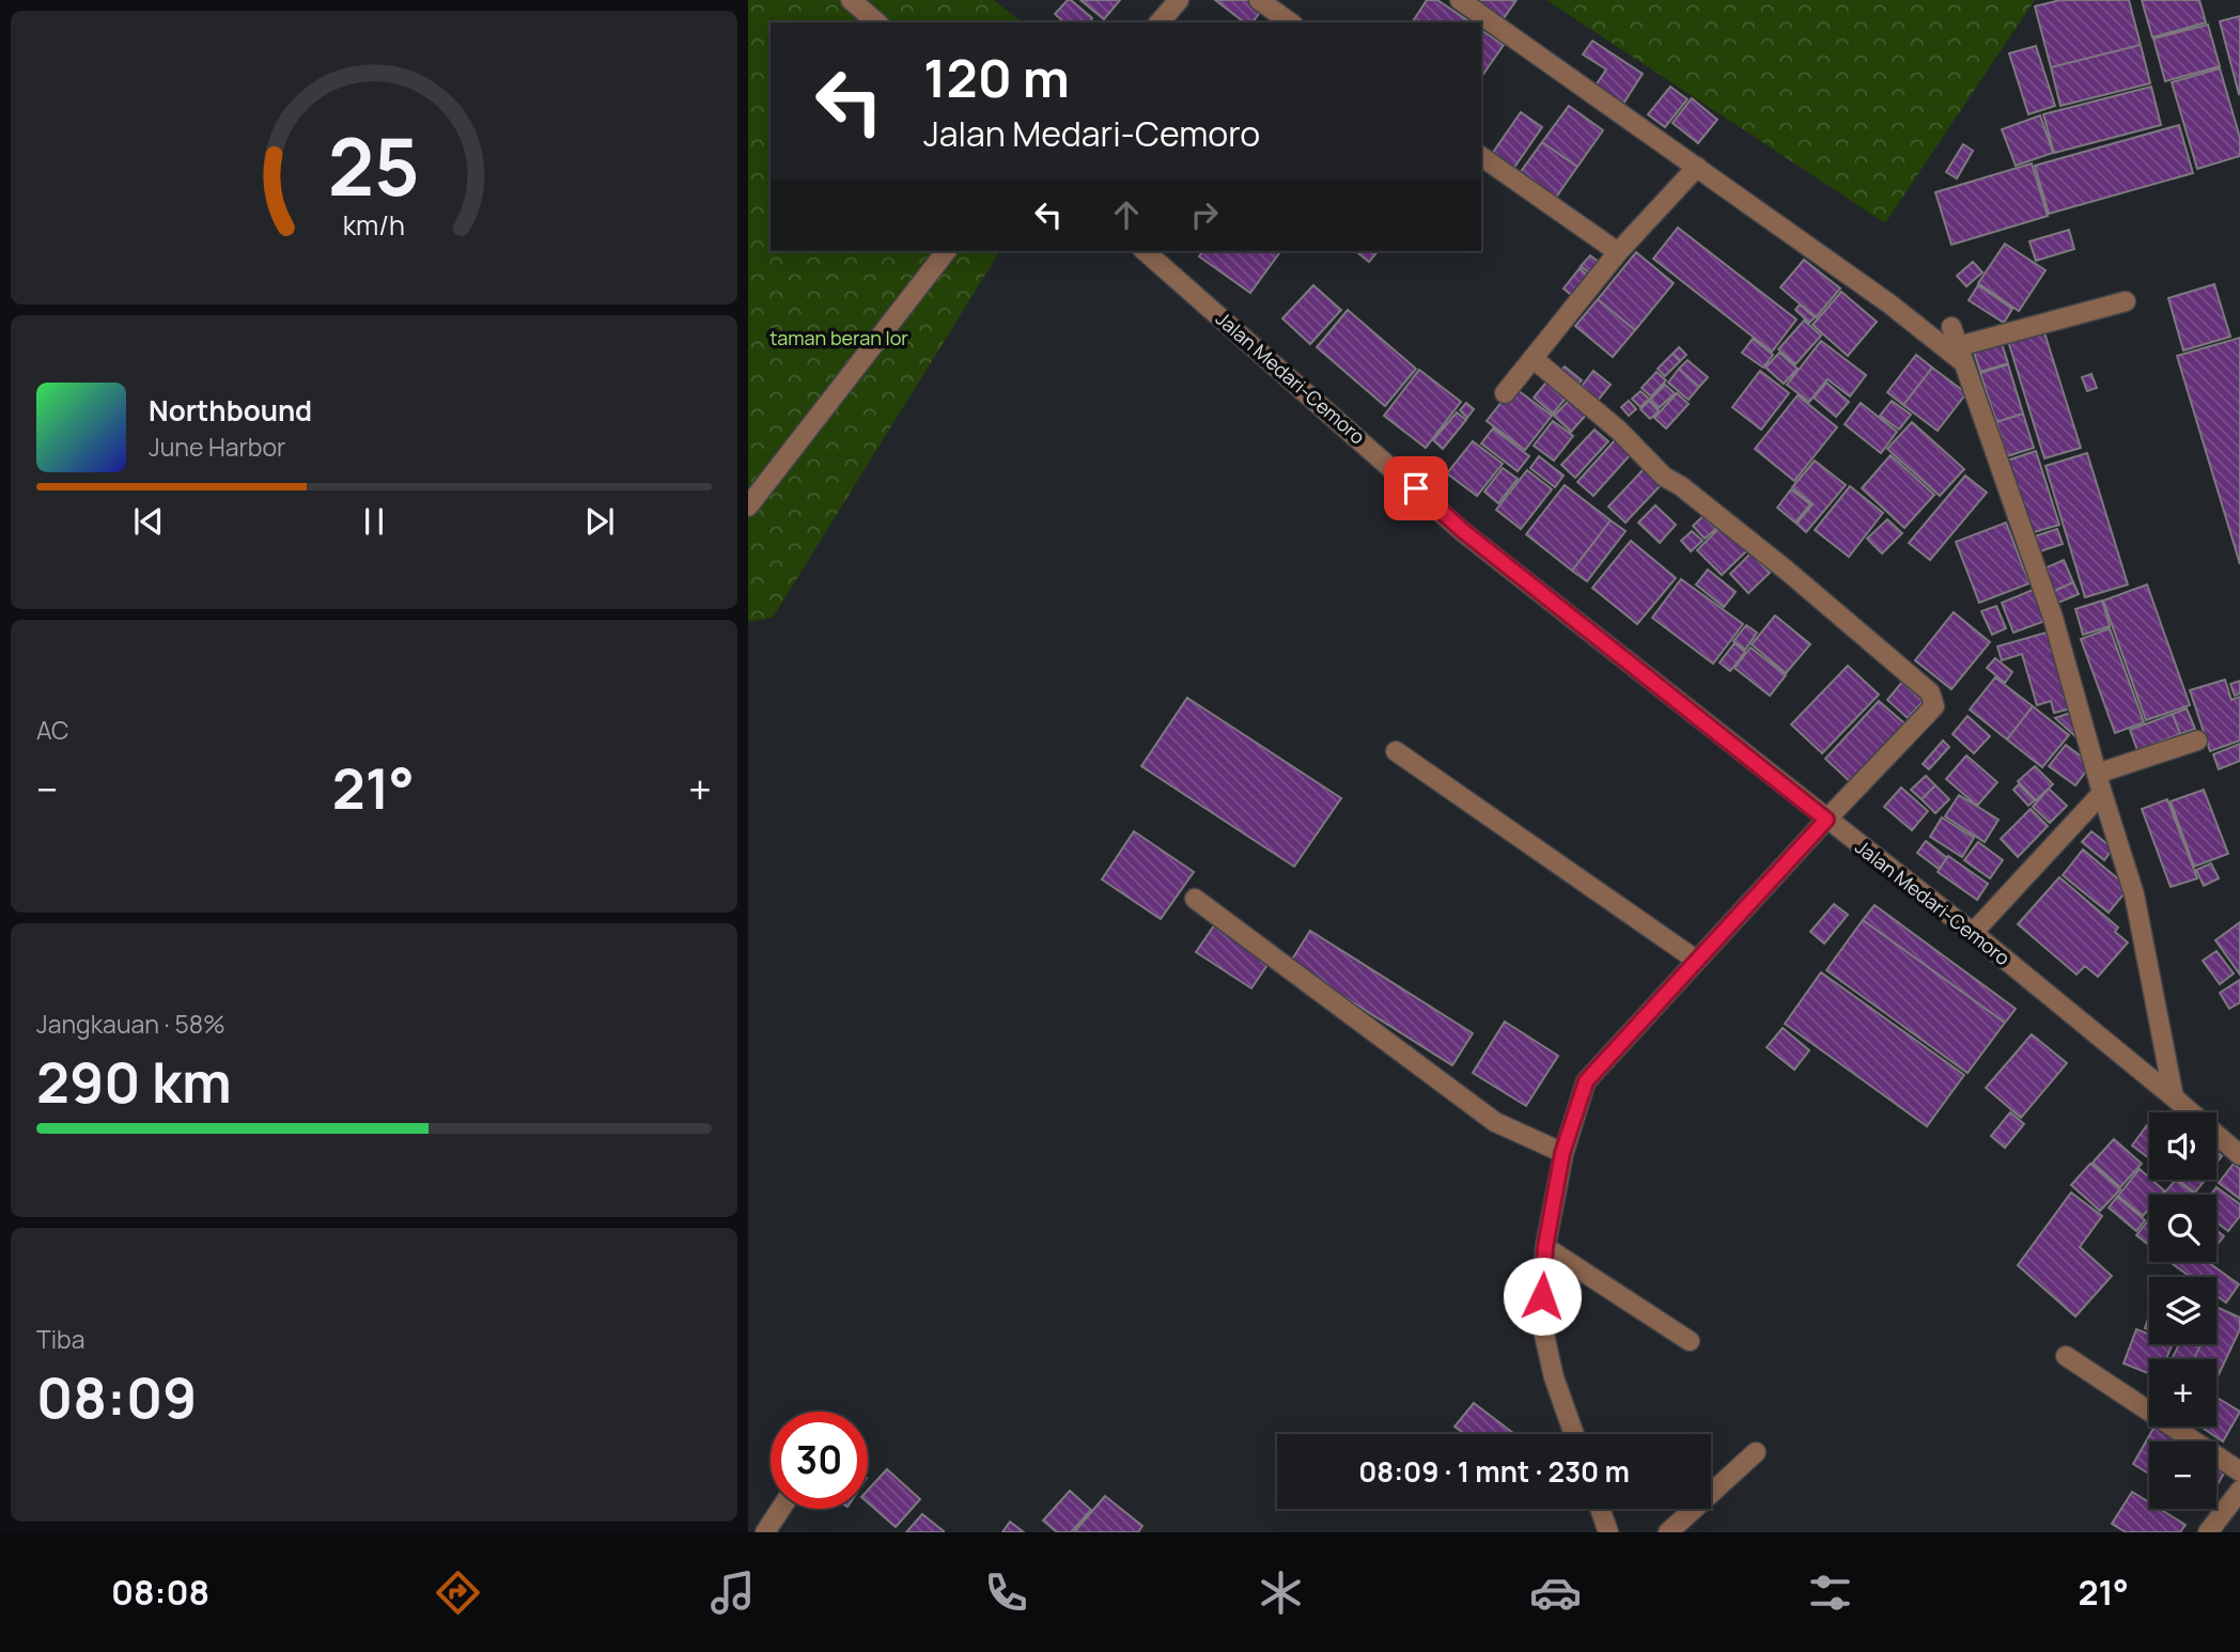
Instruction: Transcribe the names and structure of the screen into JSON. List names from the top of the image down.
{
  "streets": {
    "street": ["Jalan Medari-Cemoro"]
  },
  "parks": ["taman beran lor"],
  "page": {
    "turn": ["120 m", "Jalan Medari-Cemoro"],
    "song": ["Northbound", "June Harbor"],
    "tile": [
      "AC",
      ["Jangkauan · 58%", "290 km"],
      ["Tiba", "08:09"]
    ],
    "heat": ["−", "21°", "+"],
    "map_buttons": ["+", "−"],
    "limit": "30",
    "trip": "08:09 · 1 mnt · 230 m",
    "tabs": ["08:08", "21°"],
    "gauge": ["25", "km/h"]
  }
}
